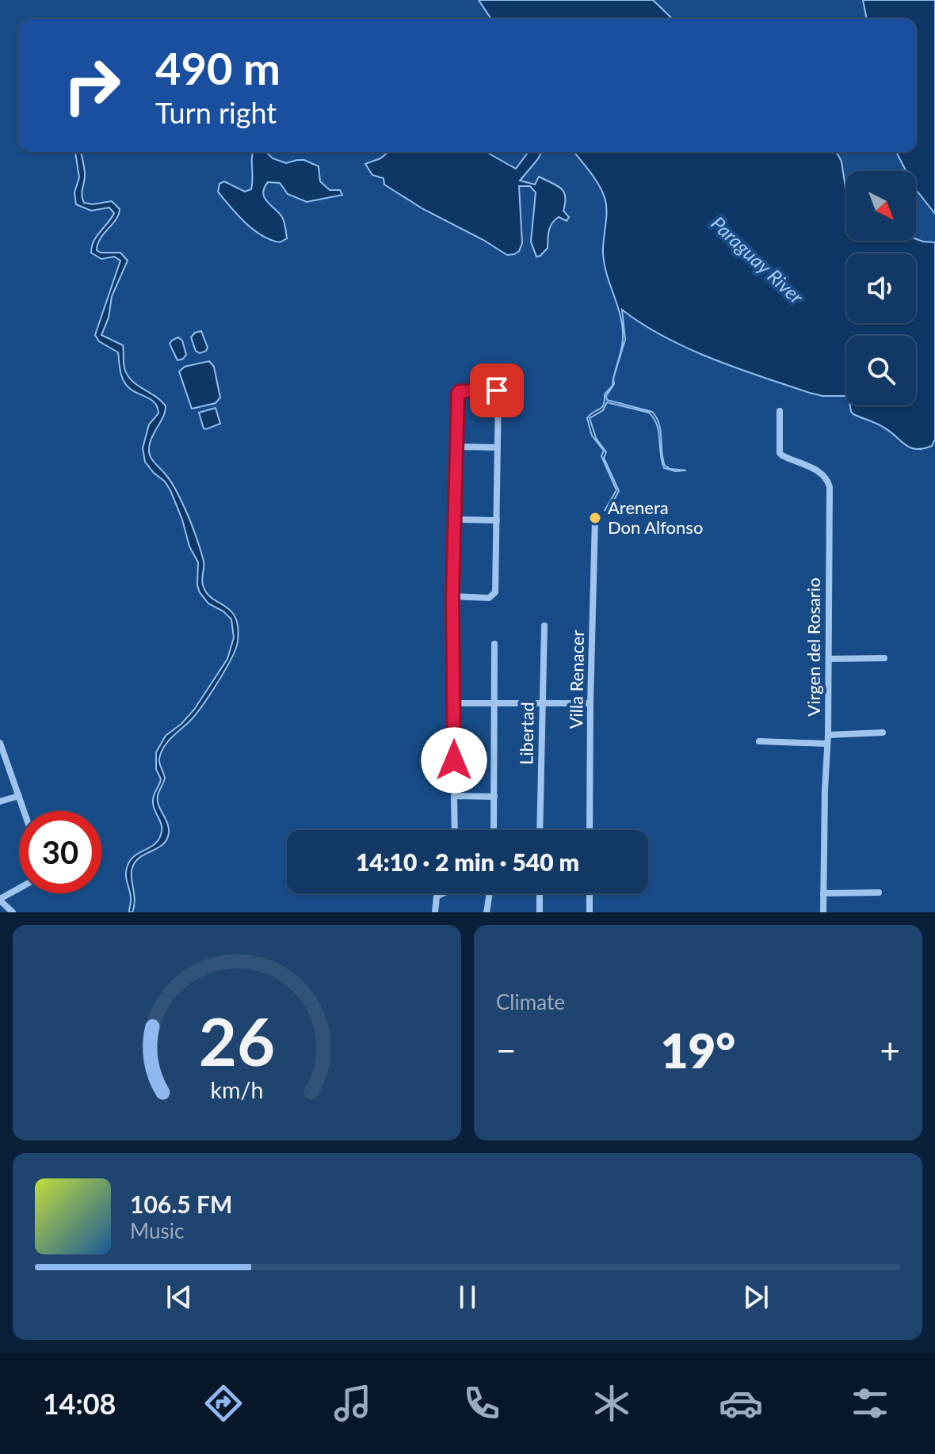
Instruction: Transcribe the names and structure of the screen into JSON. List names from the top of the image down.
{
  "streets": {
    "street": ["Virgen del Rosario", "Villa Renacer", "Libertad"]
  },
  "water": ["Paraguay River"],
  "places": ["Arenera Don Alfonso"],
  "north": "bottom right",
  "page": {
    "turn": ["490 m", "Turn right"],
    "limit": "30",
    "trip": "14:10 · 2 min · 540 m",
    "tile": "Climate",
    "heat": ["−", "19°", "+"],
    "song": ["106.5 FM", "Music"],
    "tabs": "14:08",
    "gauge": ["26", "km/h"]
  }
}
